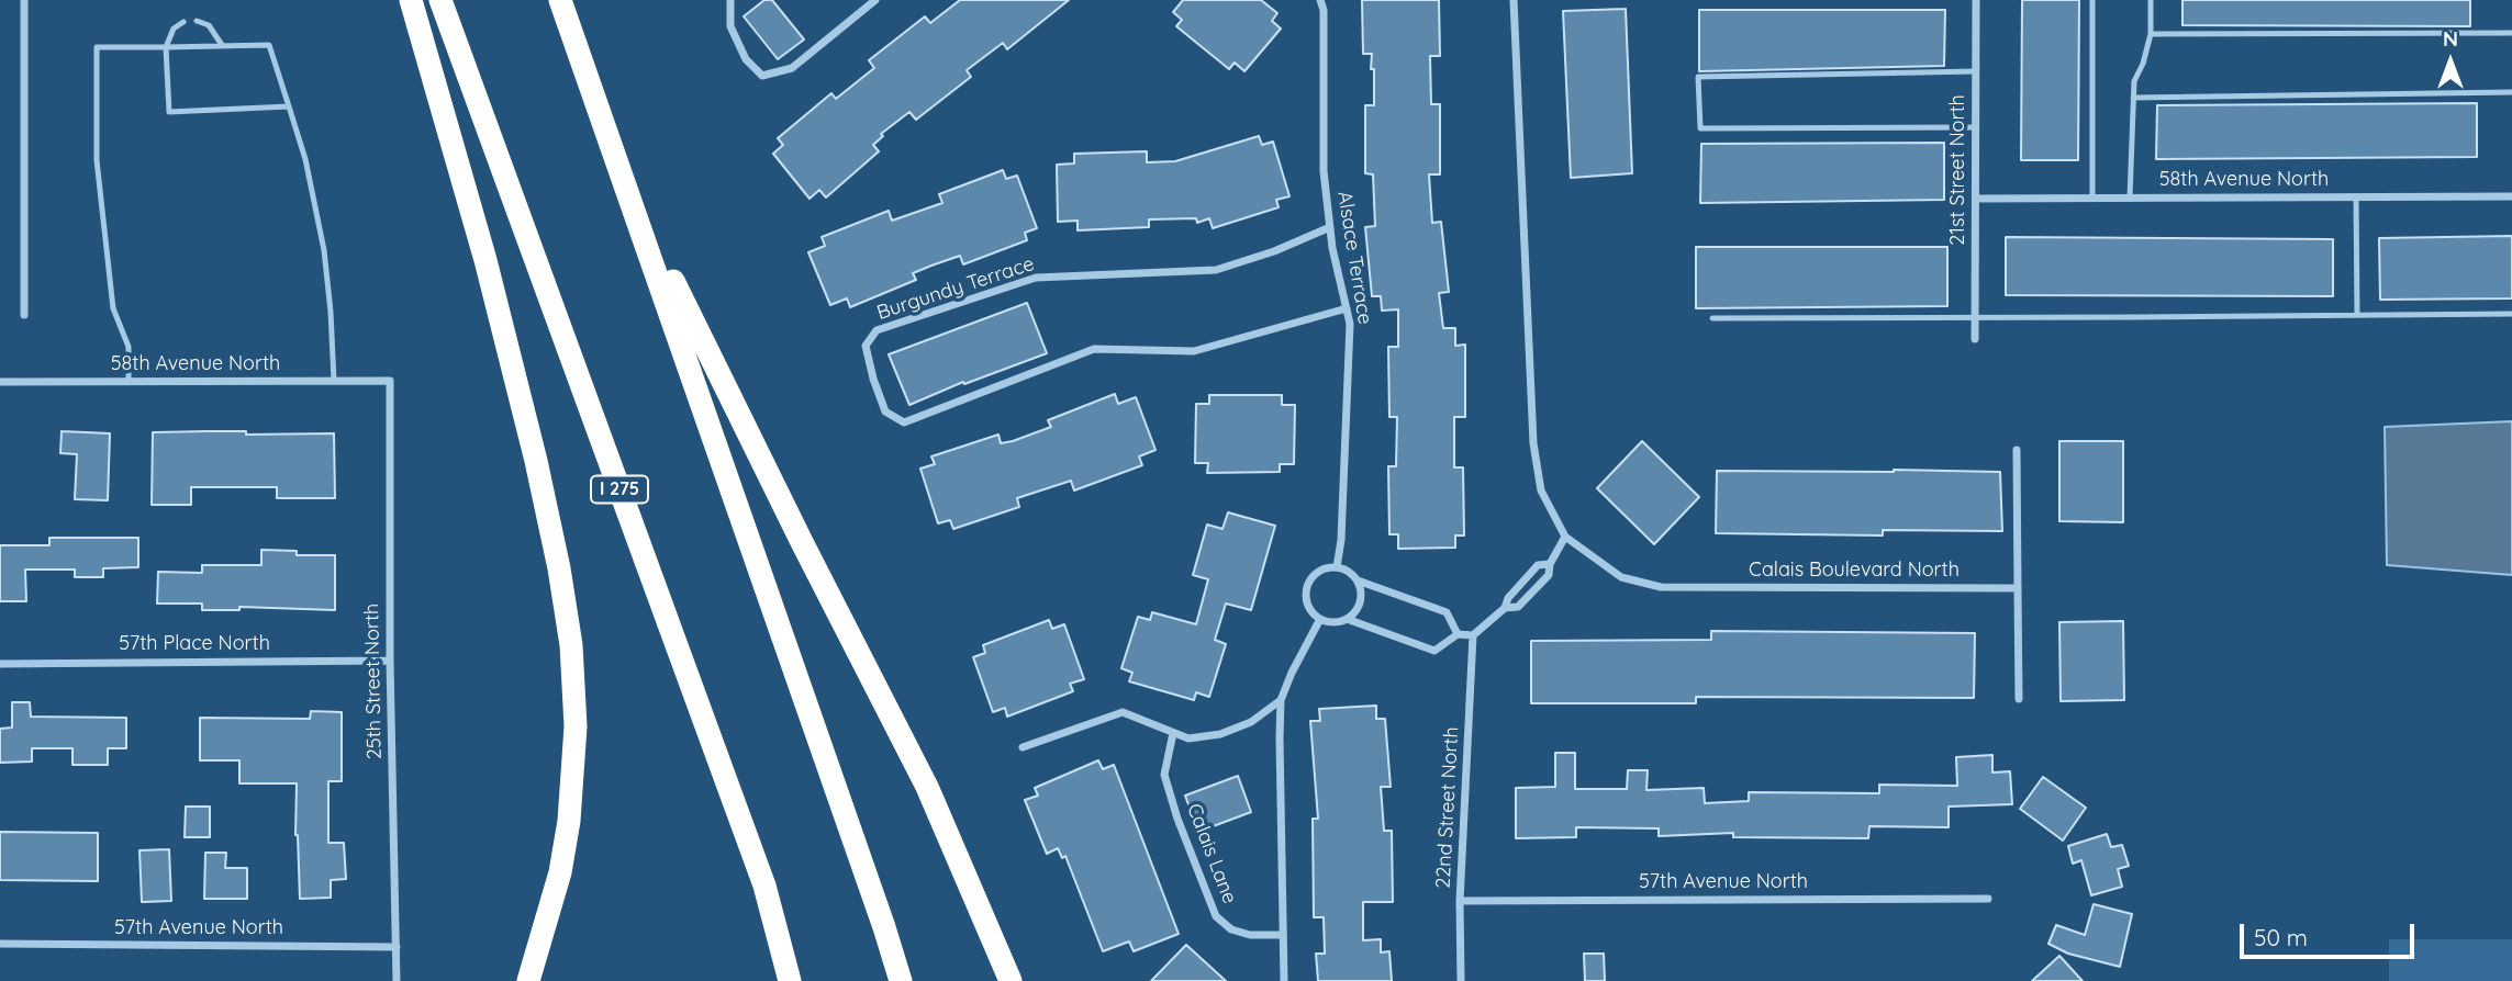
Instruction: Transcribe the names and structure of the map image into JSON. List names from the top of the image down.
{
  "streets": {
    "highway": ["I 275"],
    "street": [
      "21st Street North",
      "58th Avenue North",
      "Alsace Terrace",
      "Burgundy Terrace",
      "Calais Boulevard North",
      "57th Place North",
      "25th Street North",
      "22nd Street North",
      "Calais Lane",
      "57th Avenue North"
    ]
  },
  "crossings": [
    ["21st Street North", "58th Avenue North"],
    ["58th Avenue North", "25th Street North"],
    ["Alsace Terrace", "Burgundy Terrace"],
    ["57th Place North", "25th Street North"],
    ["25th Street North", "57th Avenue North"],
    ["22nd Street North", "57th Avenue North"]
  ],
  "scale_bar": "50 m",
  "north": "top"
}
